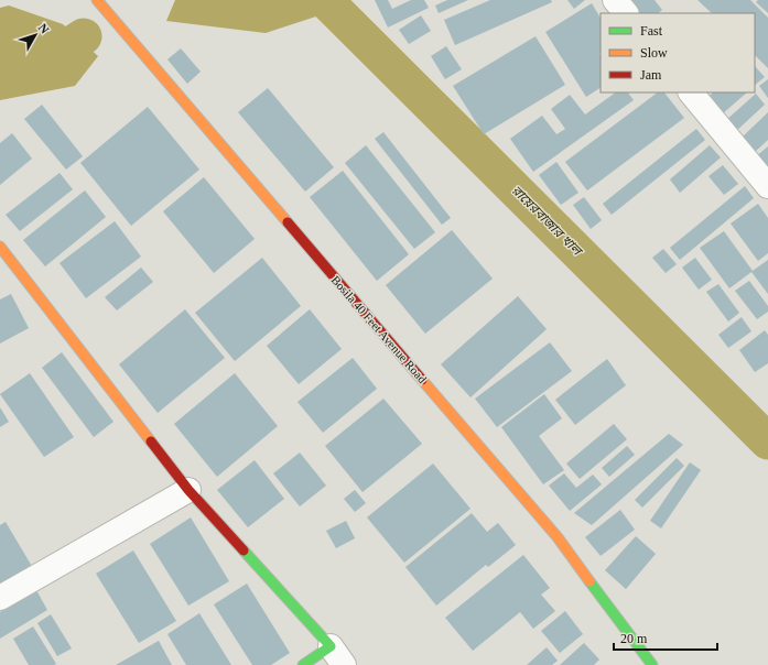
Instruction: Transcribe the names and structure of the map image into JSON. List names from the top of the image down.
{
  "streets": {
    "street": ["Bosila 40 Feet Avenue Road"]
  },
  "water": ["রায়েরবাজার খাল"],
  "legend": ["Fast", "Slow", "Jam"],
  "scale_bar": "20 m",
  "north": "top right"
}
